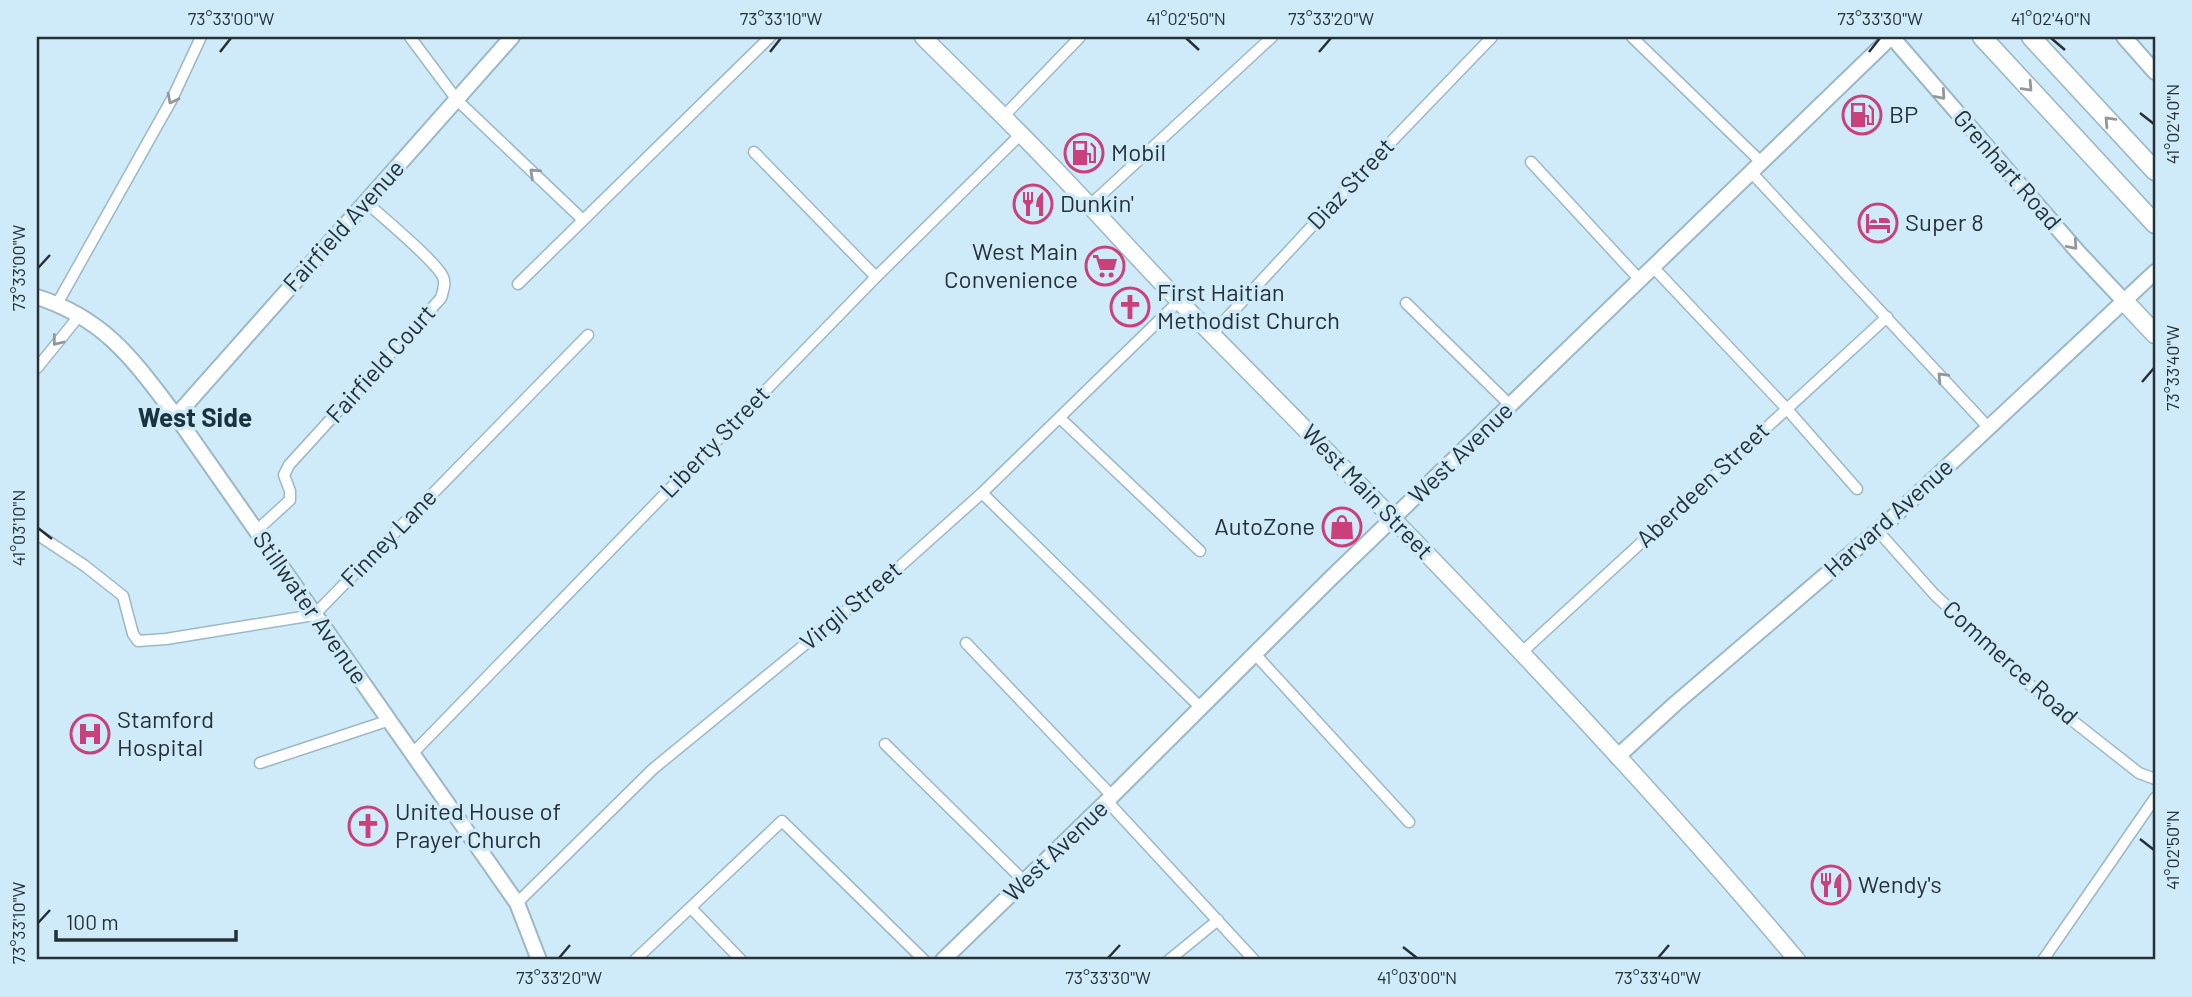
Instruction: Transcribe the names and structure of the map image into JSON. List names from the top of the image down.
{
  "streets": {
    "main road": ["West Main Street"],
    "street": [
      "Grenhart Road",
      "Diaz Street",
      "Fairfield Avenue",
      "Fairfield Court",
      "Liberty Street",
      "West Avenue",
      "Aberdeen Street",
      "Harvard Avenue",
      "Finney Lane",
      "Virgil Street",
      "Stillwater Avenue",
      "Commerce Road"
    ]
  },
  "crossings": [
    ["Grenhart Road", "West Avenue"],
    ["Grenhart Road", "Harvard Avenue"],
    ["Diaz Street", "West Main Street"],
    ["Fairfield Avenue", "Fairfield Court"],
    ["Fairfield Avenue", "Stillwater Avenue"],
    ["Fairfield Court", "Stillwater Avenue"],
    ["Liberty Street", "West Main Street"],
    ["Liberty Street", "Stillwater Avenue"],
    ["West Avenue", "West Main Street"],
    ["Aberdeen Street", "West Main Street"],
    ["West Main Street", "Harvard Avenue"],
    ["West Main Street", "Virgil Street"],
    ["Harvard Avenue", "Commerce Road"],
    ["Finney Lane", "Stillwater Avenue"],
    ["Virgil Street", "Stillwater Avenue"]
  ],
  "one_way": ["Grenhart Road"],
  "districts": ["West Side"],
  "places": {
    "fuel station": ["BP", "Mobil"],
    "restaurant": ["Dunkin'", "Wendy's"],
    "hotel": ["Super 8"],
    "supermarket": ["West Main Convenience"],
    "church": ["First Haitian Methodist Church", "United House of Prayer Church"],
    "shop": ["AutoZone"],
    "hospital": ["Stamford Hospital"]
  },
  "scale_bar": "100 m",
  "coordinates": [
    "73°33'00\"W",
    "73°33'10\"W",
    "41°02'50\"N",
    "73°33'20\"W",
    "73°33'30\"W",
    "41°02'40\"N",
    "73°33'40\"W",
    "41°03'10\"N",
    "41°03'00\"N"
  ]
}
